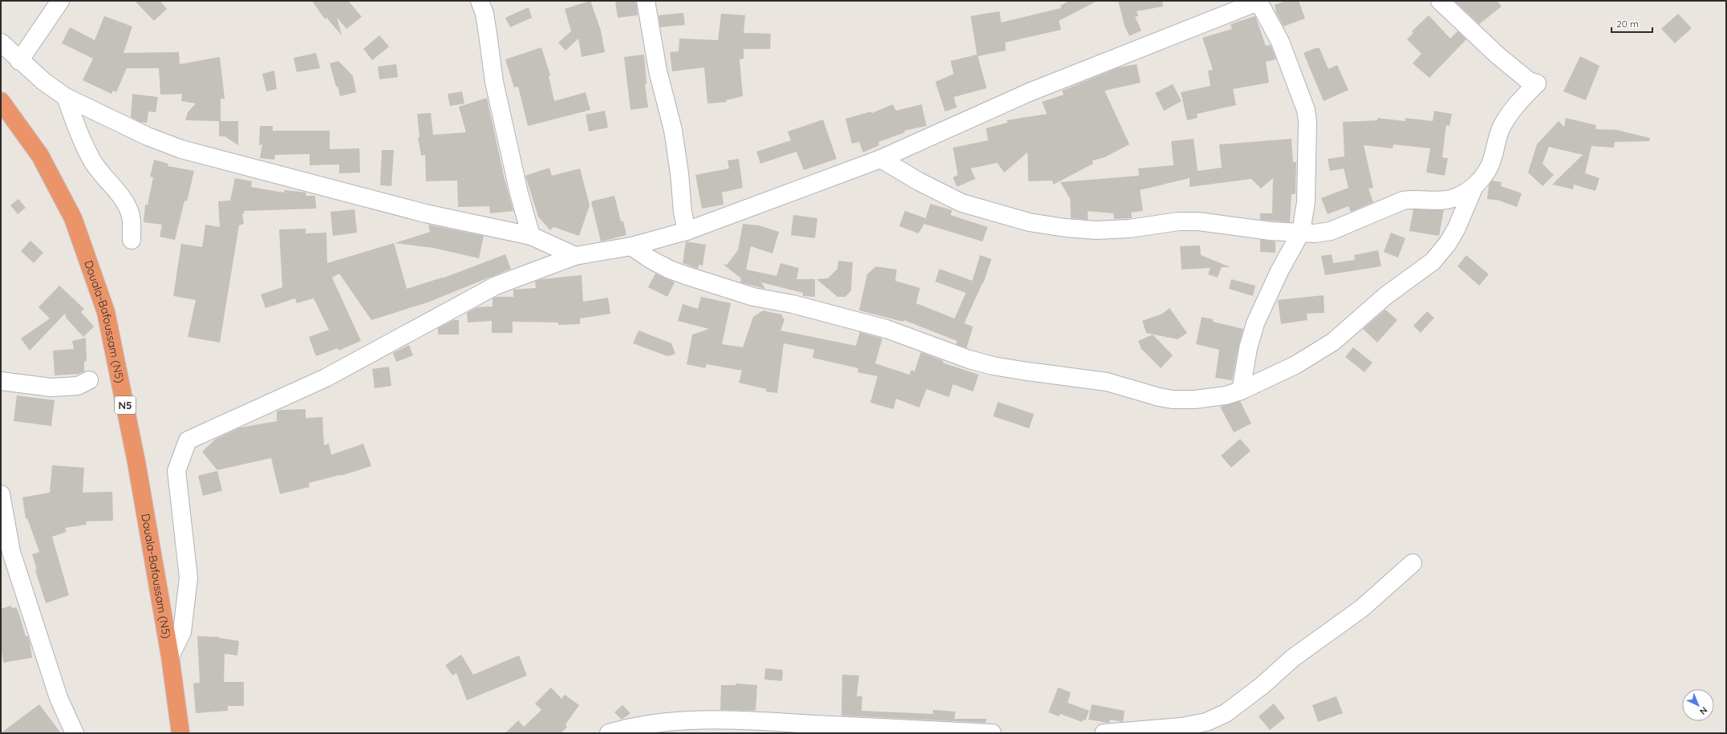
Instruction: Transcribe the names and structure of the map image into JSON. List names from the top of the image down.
{
  "streets": {
    "highway": ["Douala-Bafoussam (N5)", "N5"]
  },
  "scale_bar": "20 m",
  "north": "bottom right"
}
